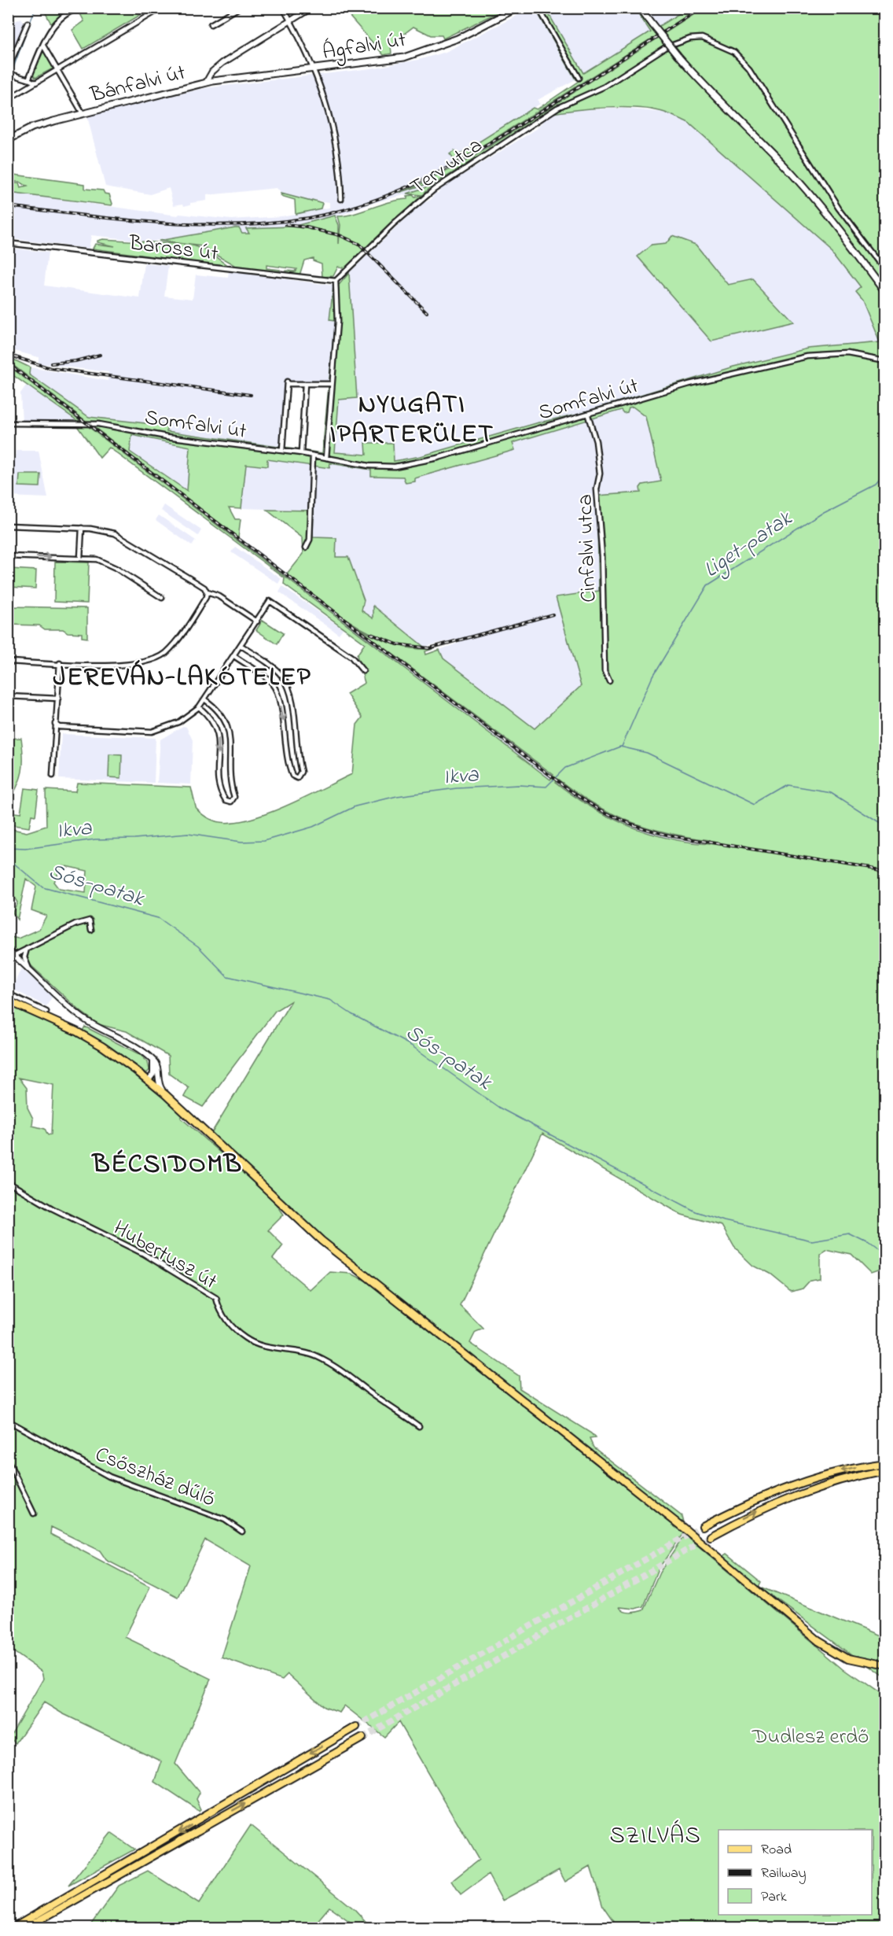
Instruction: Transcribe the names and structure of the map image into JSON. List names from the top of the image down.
{
  "streets": {
    "main road": ["Ágfalvi út", "Bánfalvi út"],
    "street": [
      "Terv utca",
      "Baross út",
      "Somfalvi út",
      "Cinfalvi utca",
      "Hubertusz út",
      "Csőszház dűlő"
    ]
  },
  "crossings": [
    ["Ágfalvi út", "Bánfalvi út"],
    ["Terv utca", "Baross út"],
    ["Somfalvi út", "Cinfalvi utca"]
  ],
  "districts": [
    "NYUGATI IPARTERÜLET",
    "JEREVÁN-LAKÓTELEP",
    "BÉCSIDOMB",
    "SZILVÁS"
  ],
  "water": ["Liget-patak", "Ikva", "Sós-patak"],
  "parks": ["Dudlesz erdő"],
  "legend": ["Road", "Railway", "Park"]
}
